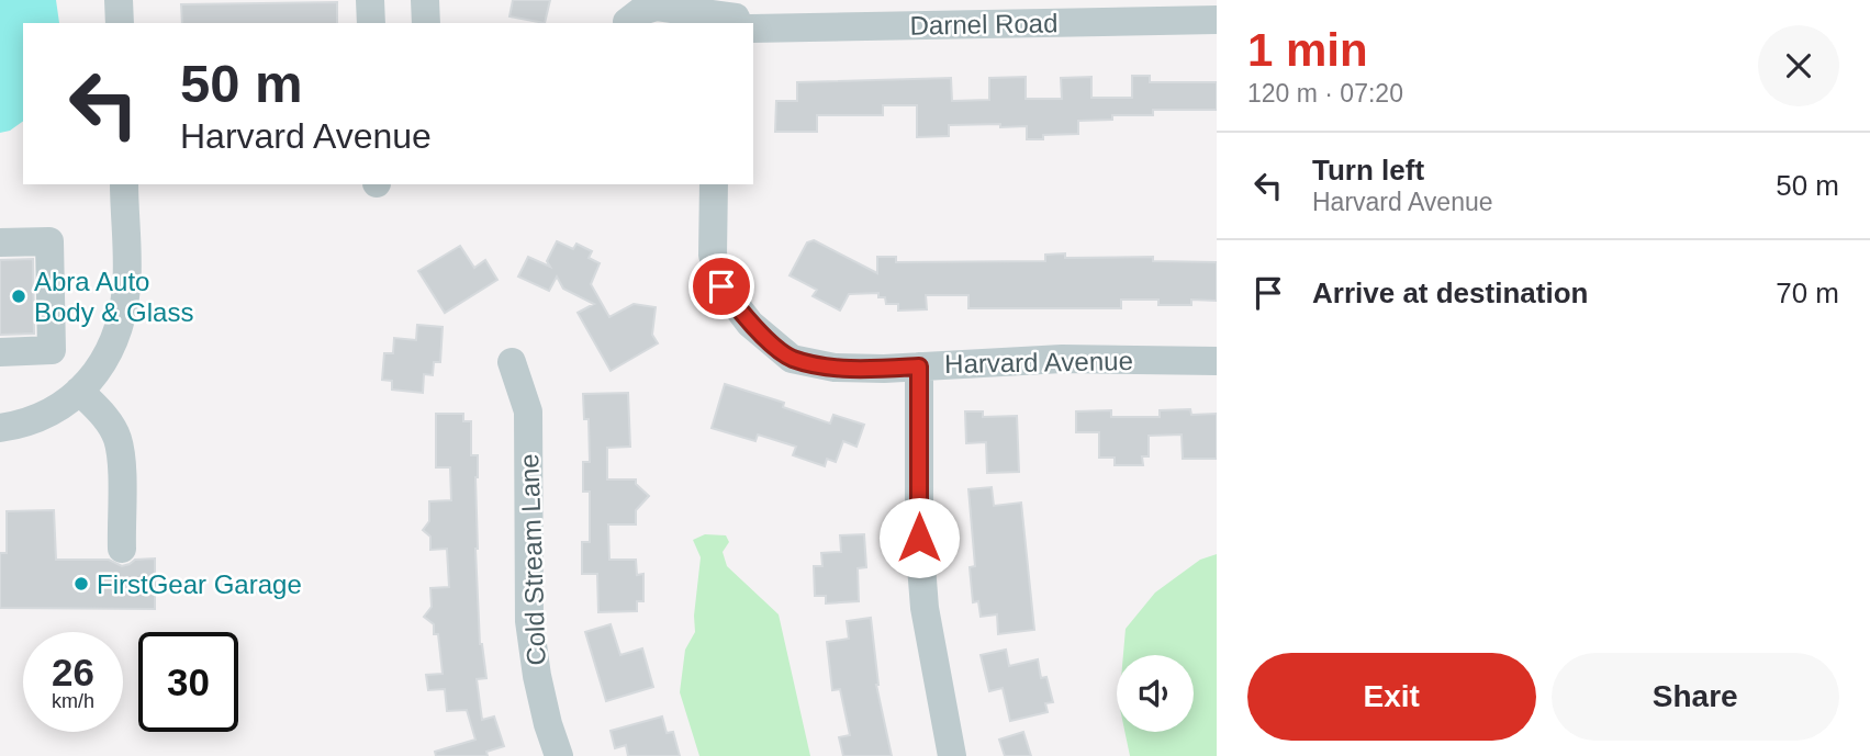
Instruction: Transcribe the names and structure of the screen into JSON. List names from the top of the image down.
{
  "streets": {
    "street": ["Darnel Road", "Harvard Avenue", "Cold Stream Lane"]
  },
  "places": ["Abra Auto Body & Glass", "FirstGear Garage"],
  "page": {
    "heading": ["1 min", "120 m · 07:20"],
    "turn": ["50 m", "Harvard Avenue"],
    "list": [
      {
        "name": "Turn left",
        "note": "Harvard Avenue",
        "value": "50 m"
      },
      {
        "name": "Arrive at destination",
        "value": "70 m"
      }
    ],
    "speed": "26 km/h",
    "limit": "30",
    "buttons": ["Exit", "Share"]
  }
}
